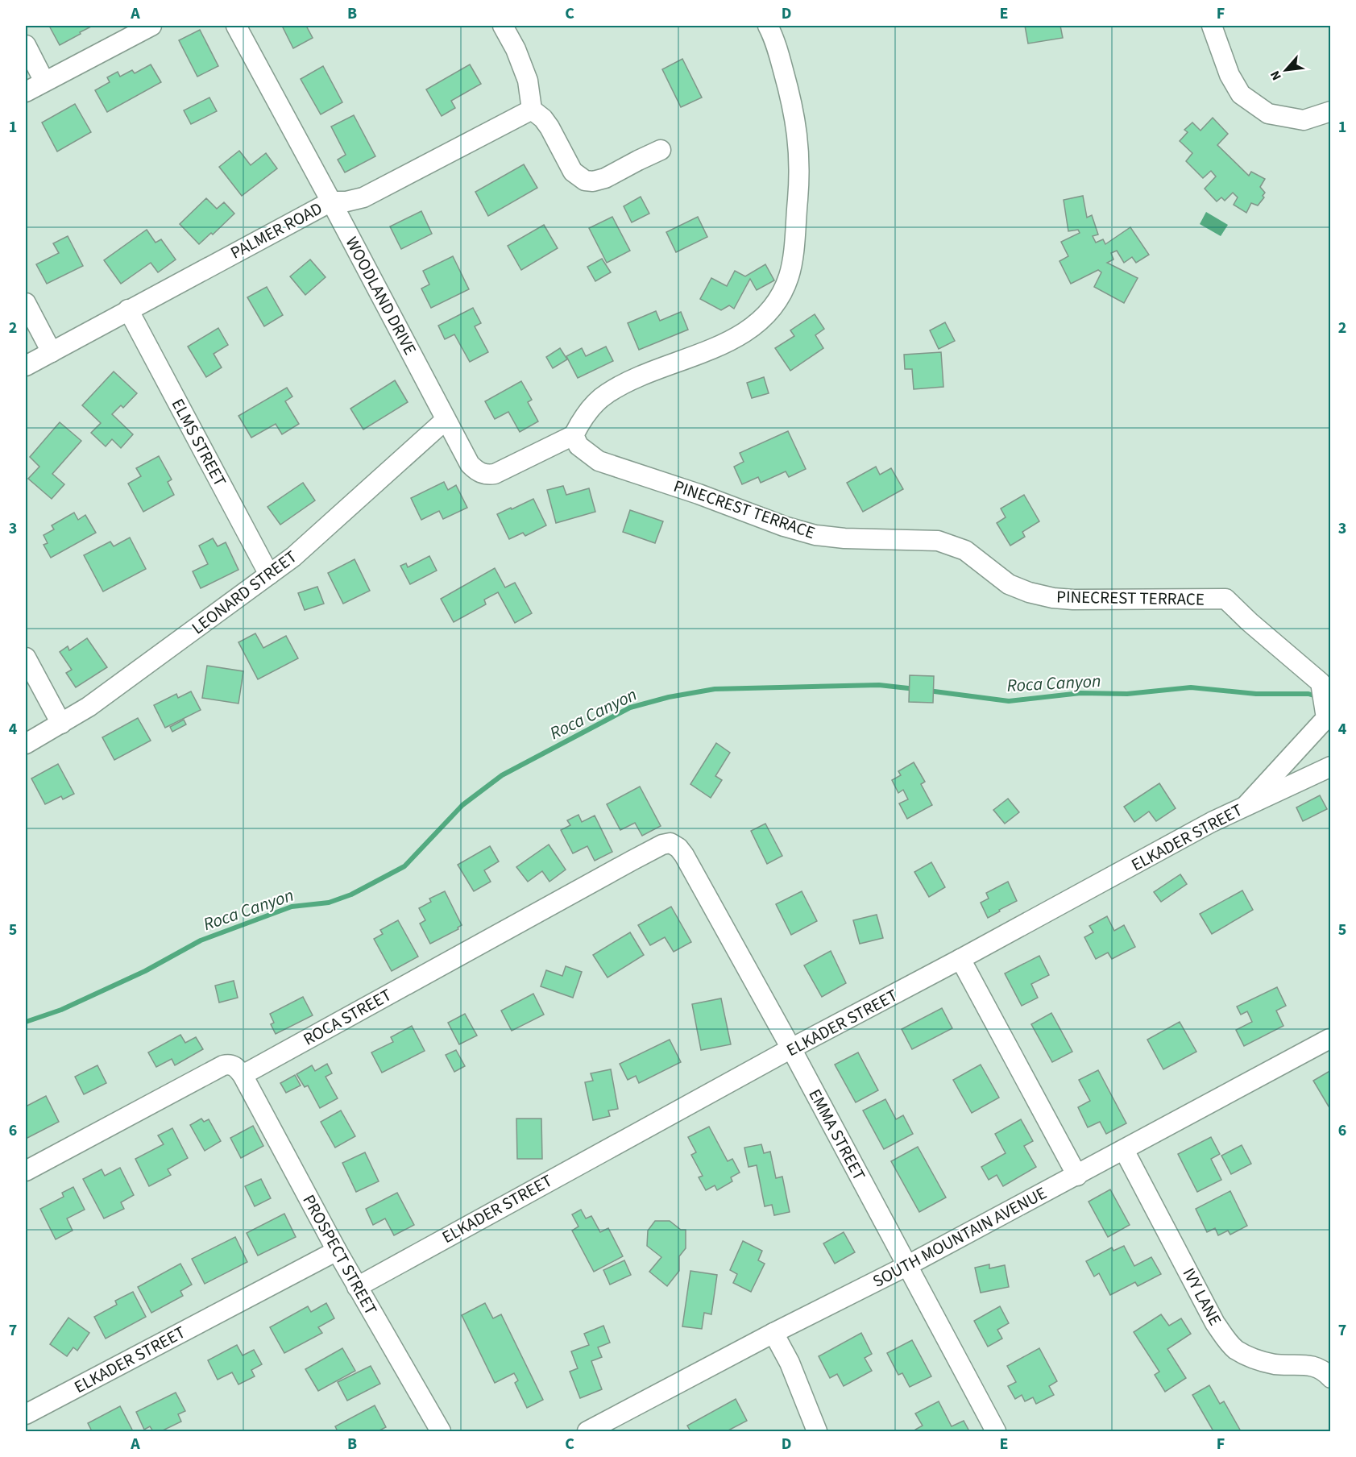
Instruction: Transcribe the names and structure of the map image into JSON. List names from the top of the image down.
{
  "streets": {
    "street": [
      "PALMER ROAD",
      "WOODLAND DRIVE",
      "ELMS STREET",
      "PINECREST TERRACE",
      "LEONARD STREET",
      "ELKADER STREET",
      "ROCA STREET",
      "EMMA STREET",
      "SOUTH MOUNTAIN AVENUE",
      "PROSPECT STREET",
      "IVY LANE"
    ]
  },
  "crossings": [
    ["PALMER ROAD", "WOODLAND DRIVE"],
    ["PALMER ROAD", "ELMS STREET"],
    ["WOODLAND DRIVE", "PINECREST TERRACE"],
    ["WOODLAND DRIVE", "LEONARD STREET"],
    ["ELMS STREET", "LEONARD STREET"],
    ["PINECREST TERRACE", "ELKADER STREET"],
    ["ELKADER STREET", "EMMA STREET"],
    ["ELKADER STREET", "PROSPECT STREET"],
    ["ROCA STREET", "EMMA STREET"],
    ["ROCA STREET", "PROSPECT STREET"],
    ["EMMA STREET", "SOUTH MOUNTAIN AVENUE"],
    ["SOUTH MOUNTAIN AVENUE", "IVY LANE"]
  ],
  "water": ["Roca Canyon"],
  "north": "bottom left",
  "grid": {
    "columns": [
      "A",
      "B",
      "C",
      "D",
      "E",
      "F"
    ],
    "rows": [
      "1",
      "2",
      "3",
      "4",
      "5",
      "6",
      "7"
    ]
  }
}
